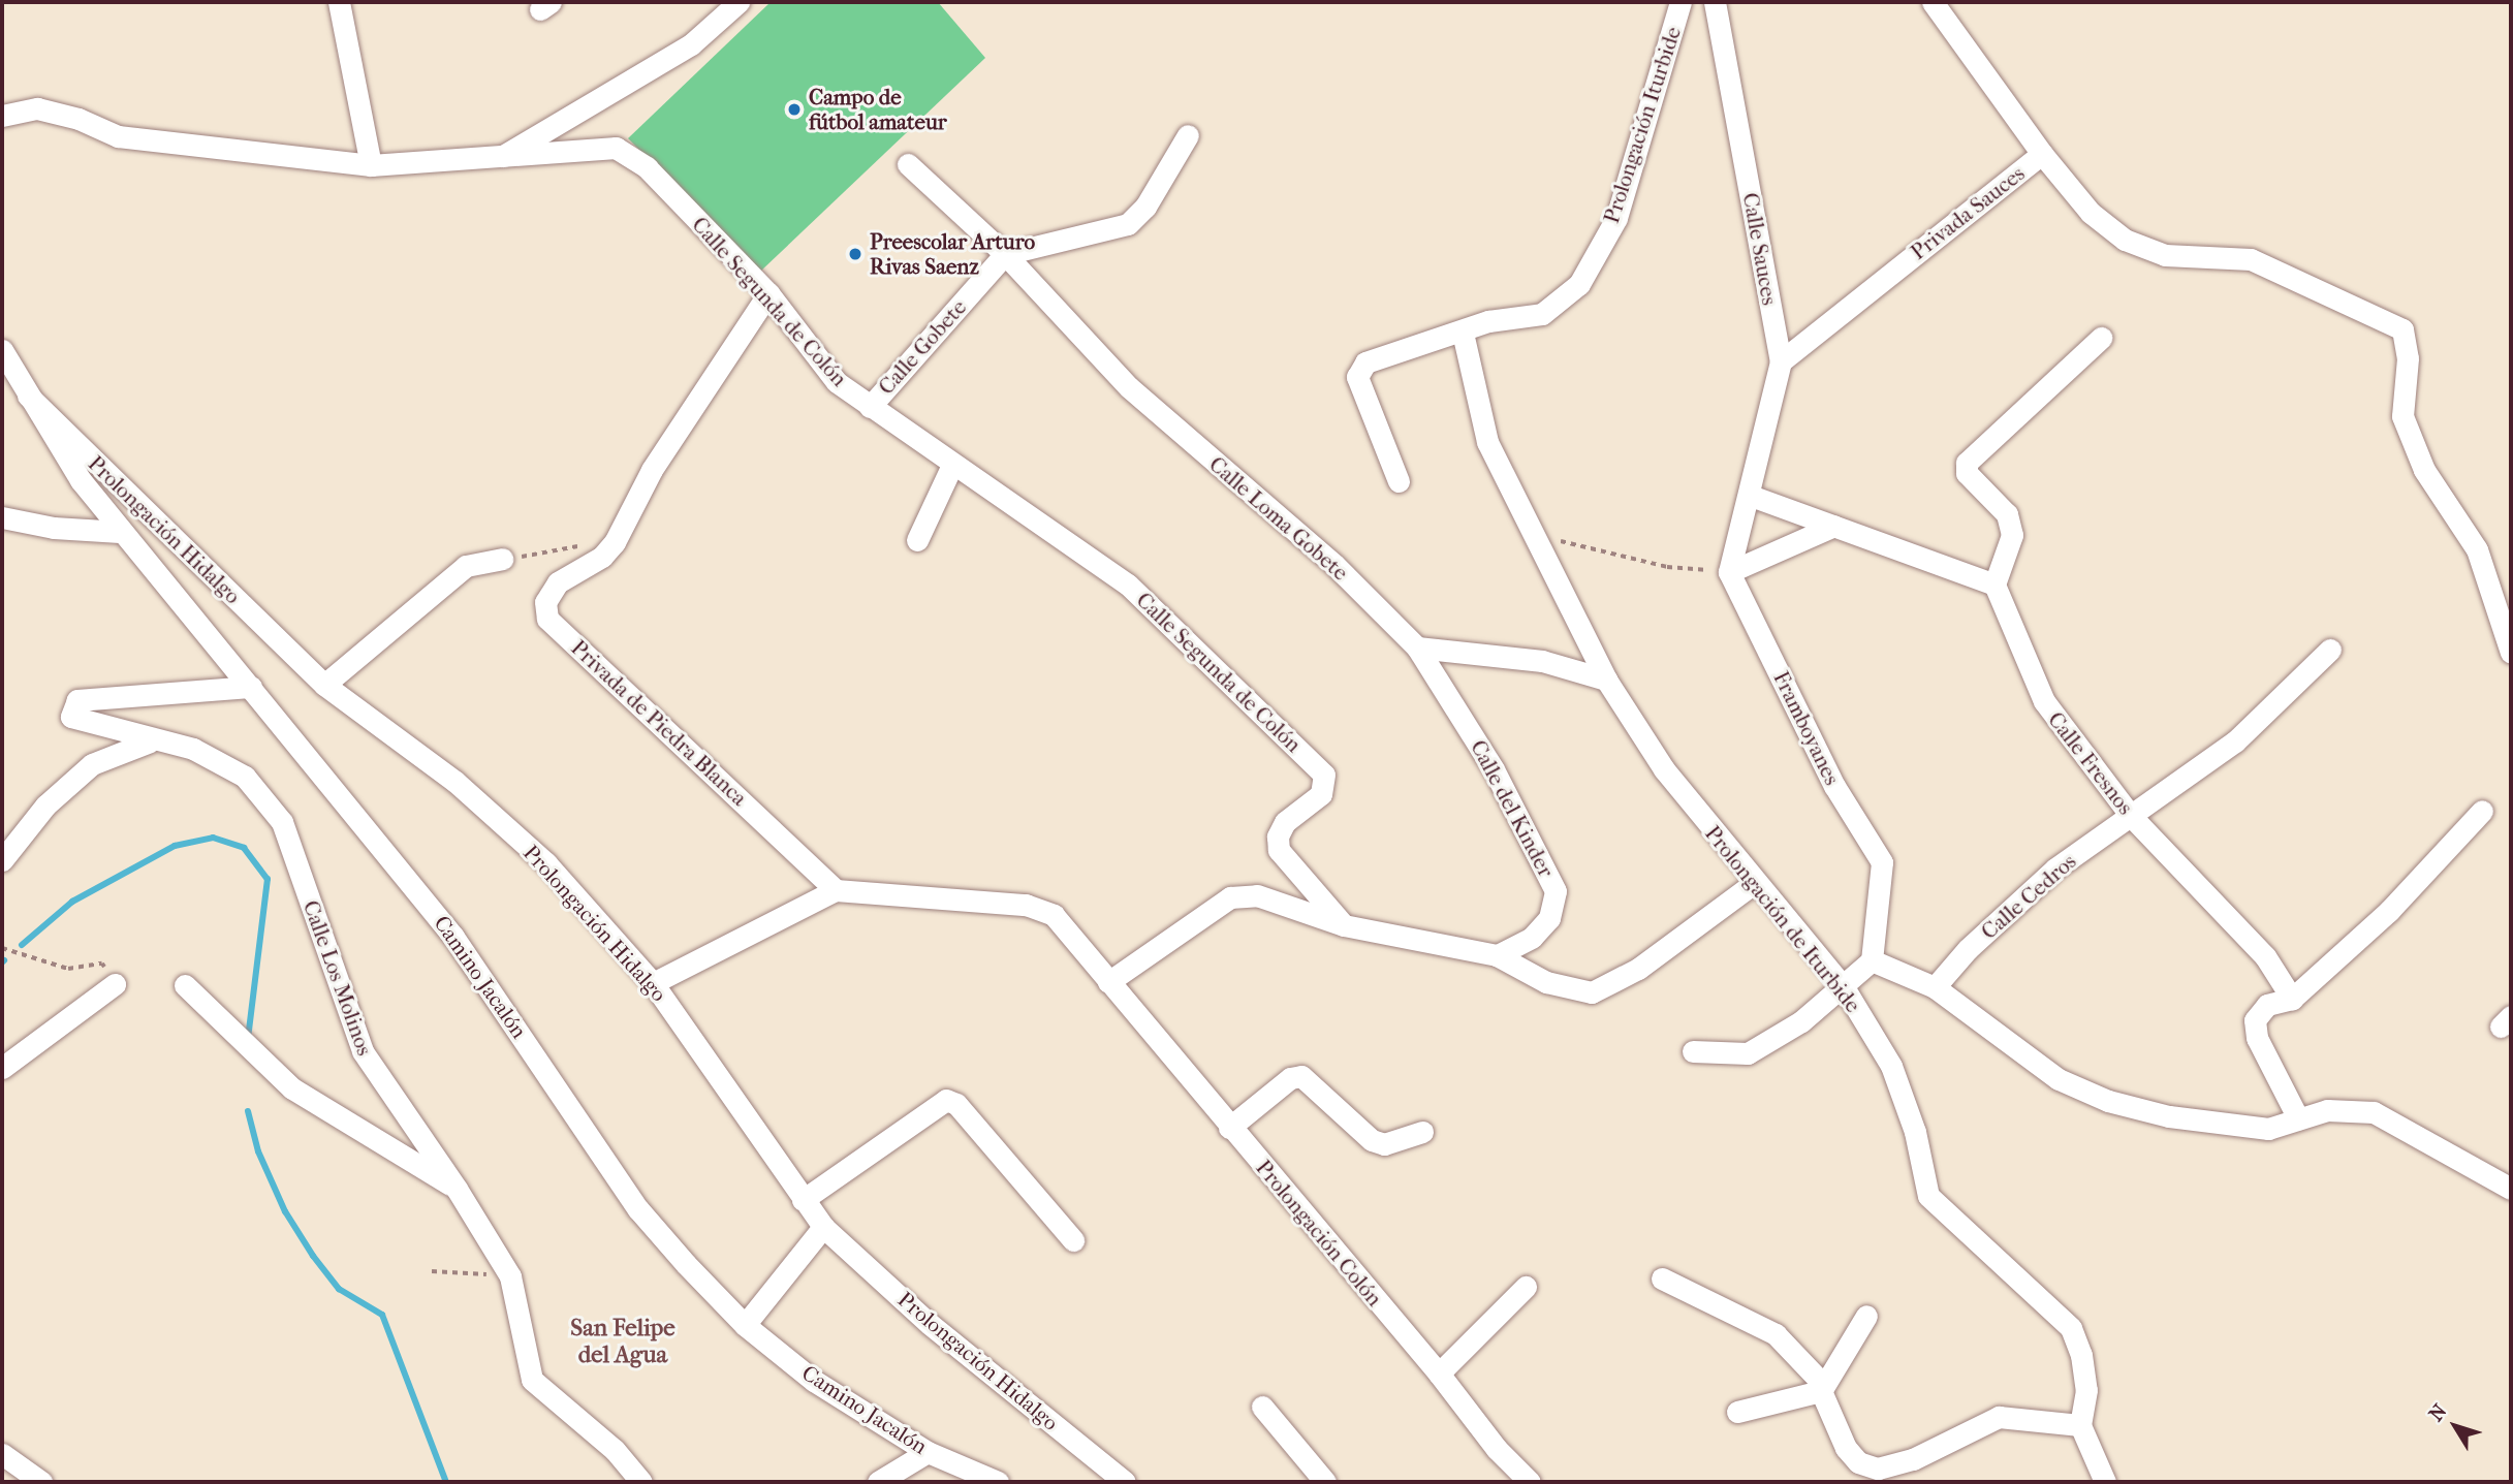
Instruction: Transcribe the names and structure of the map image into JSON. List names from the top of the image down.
{
  "streets": {
    "street": [
      "Prolongación Iturbide",
      "Privada Sauces",
      "Calle Sauces",
      "Calle Segunda de Colón",
      "Calle Gobete",
      "Calle Loma Gobete",
      "Prolongación Hidalgo",
      "Privada de Piedra Blanca",
      "Framboyanes",
      "Calle Fresnos",
      "Calle del Kinder",
      "Calle Cedros",
      "Prolongación de Iturbide",
      "Camino Jacalón",
      "Calle Los Molinos",
      "Prolongación Colón"
    ]
  },
  "crossings": [
    ["Prolongación Iturbide", "Prolongación de Iturbide"],
    ["Privada Sauces", "Calle Sauces"],
    ["Calle Segunda de Colón", "Calle Gobete"],
    ["Calle Gobete", "Calle Loma Gobete"],
    ["Calle Loma Gobete", "Calle del Kinder"],
    ["Prolongación Hidalgo", "Camino Jacalón"],
    ["Privada de Piedra Blanca", "Prolongación Colón"],
    ["Calle Fresnos", "Calle Cedros"],
    ["Camino Jacalón", "Calle Los Molinos"]
  ],
  "districts": ["San Felipe del Agua"],
  "places": ["Campo de fútbol amateur", "Preescolar Arturo Rivas Saenz"],
  "north": "top left"
}
